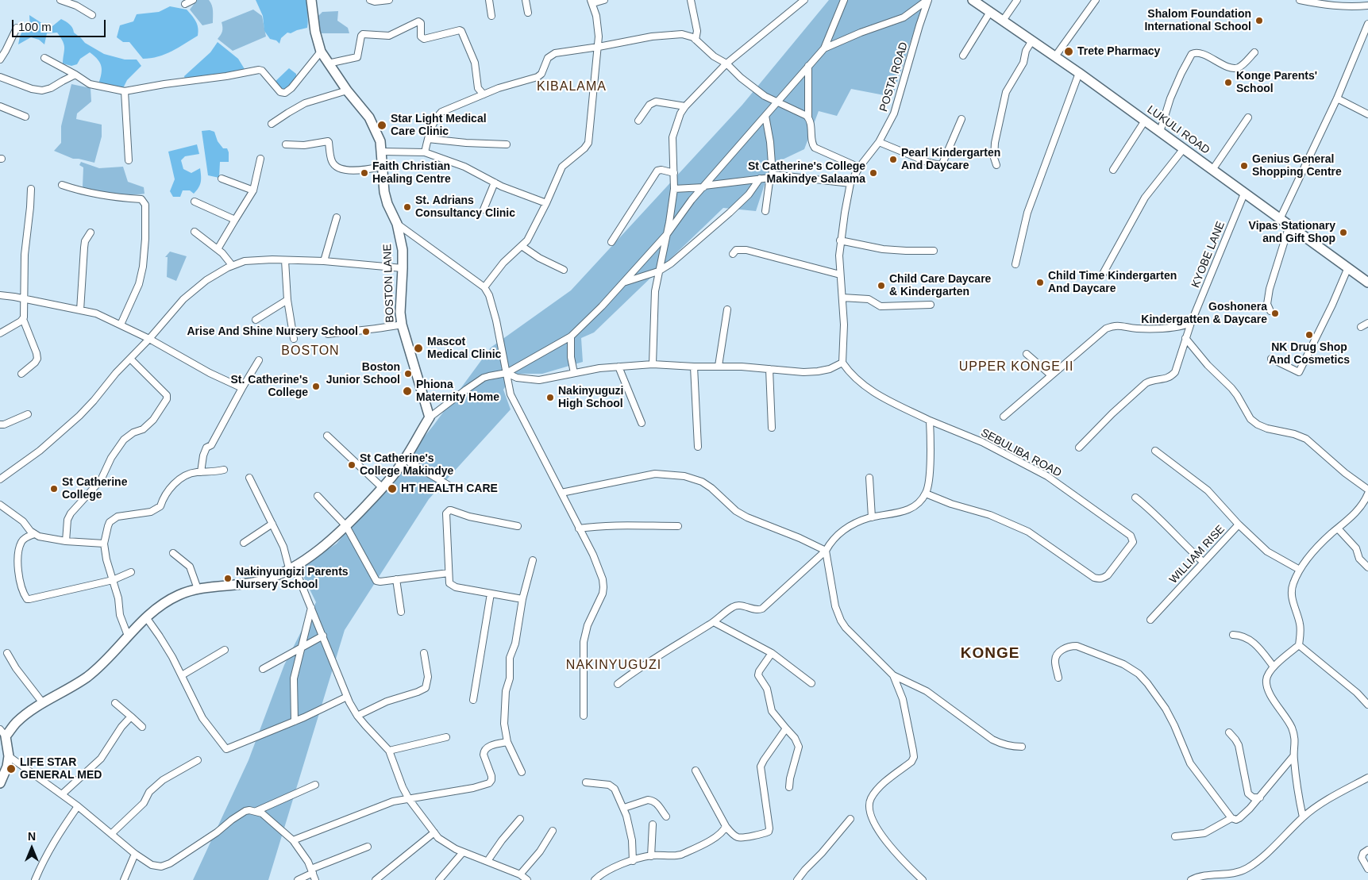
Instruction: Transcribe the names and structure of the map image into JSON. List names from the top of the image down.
{
  "streets": {
    "street": [
      "POSTA ROAD",
      "LUKULI ROAD",
      "KYOBE LANE",
      "BOSTON LANE",
      "SEBULIBA ROAD",
      "WILLIAM RISE"
    ]
  },
  "crossings": [
    ["POSTA ROAD", "SEBULIBA ROAD"],
    ["LUKULI ROAD", "KYOBE LANE"]
  ],
  "districts": [
    "KIBALAMA",
    "BOSTON",
    "UPPER KONGE II",
    "KONGE",
    "NAKINYUGUZI"
  ],
  "places": [
    "Shalom Foundation International School",
    "Trete Pharmacy",
    "Konge Parents' School",
    "Star Light Medical Care Clinic",
    "Pearl Kindergarten And Daycare",
    "Genius General Shopping Centre",
    "Faith Christian Healing Centre",
    "St Catherine's College Makindye Salaama",
    "St. Adrians Consultancy Clinic",
    "Vipas Stationary and Gift Shop",
    "Child Time Kindergarten And Daycare",
    "Child Care Daycare & Kindergarten",
    "Goshonera Kindergatten & Daycare",
    "Arise And Shine Nursery School",
    "NK Drug Shop And Cosmetics",
    "Mascot Medical Clinic",
    "Boston Junior School",
    "St. Catherine's College",
    "Phiona Maternity Home",
    "Nakinyuguzi High School",
    "St Catherine's College Makindye",
    "St Catherine College",
    "HT HEALTH CARE",
    "Nakinyungizi Parents Nursery School",
    "LIFE STAR GENERAL MED"
  ],
  "scale_bar": "100 m",
  "north": "top"
}
